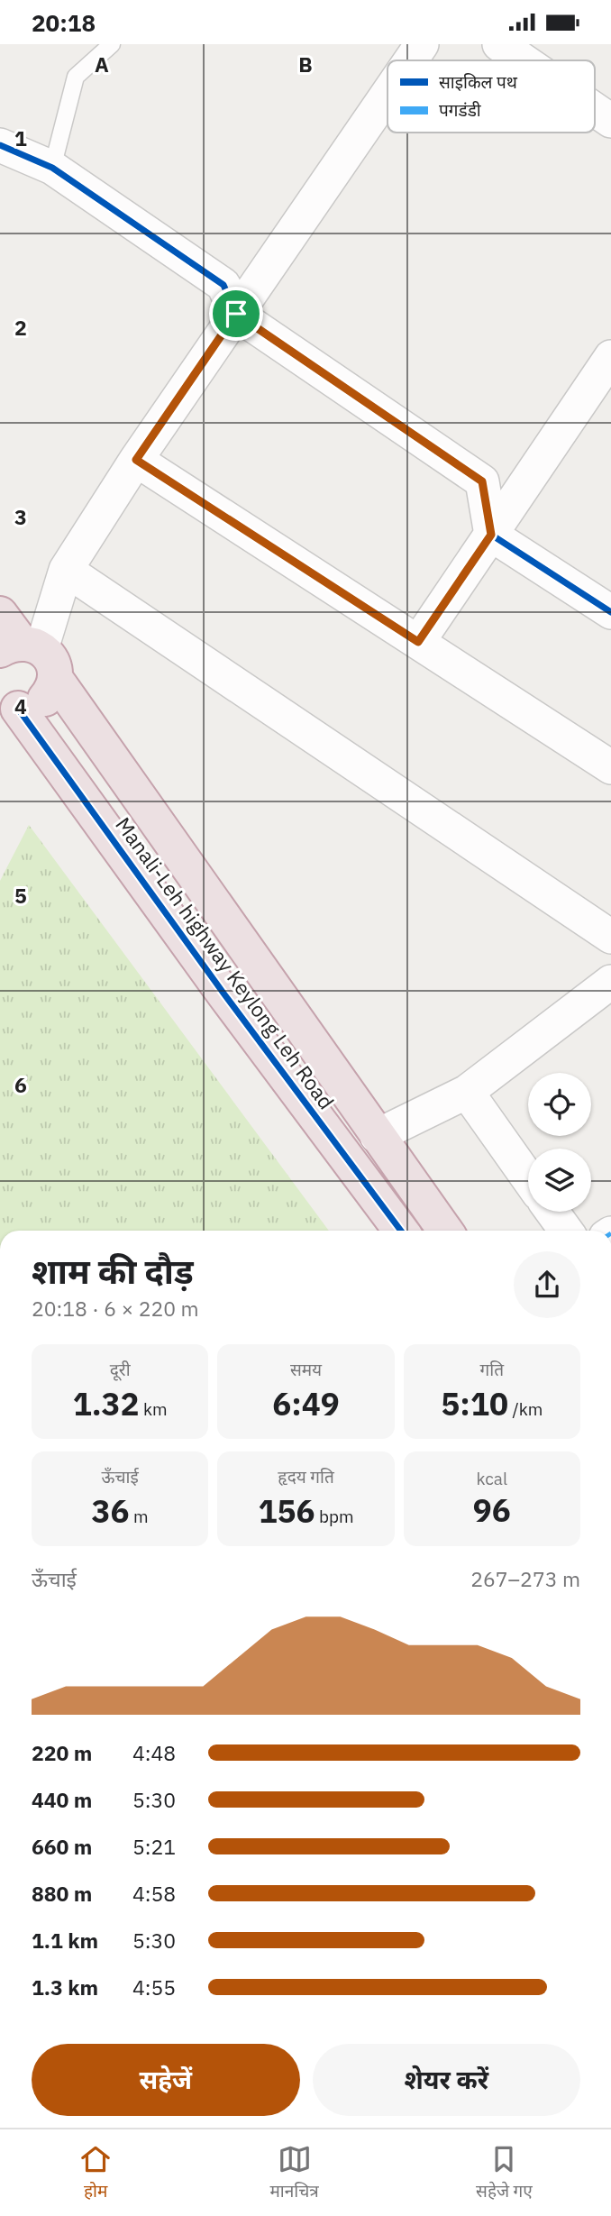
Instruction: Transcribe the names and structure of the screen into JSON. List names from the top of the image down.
{
  "streets": {
    "highway": ["Manali-Leh highway Keylong Leh Road"]
  },
  "legend": ["साइकिल पथ", "पगडंडी"],
  "page": {
    "status": "20:18",
    "heading": ["शाम की दौड़", "20:18 · 6 × 220 m"],
    "stats": [
      ["दूरी", "1.32 km"],
      ["समय", "6:49"],
      ["गति", "5:10 /km"],
      ["ऊँचाई", "36 m"],
      ["हृदय गति", "156 bpm"],
      ["kcal", "96"]
    ],
    "chart": ["ऊँचाई", "267–273 m"],
    "list": [
      {
        "name": "220 m",
        "note": "4:48"
      },
      {
        "name": "440 m",
        "note": "5:30"
      },
      {
        "name": "660 m",
        "note": "5:21"
      },
      {
        "name": "880 m",
        "note": "4:58"
      },
      {
        "name": "1.1 km",
        "note": "5:30"
      },
      {
        "name": "1.3 km",
        "note": "4:55"
      }
    ],
    "buttons": ["सहेजें", "शेयर करें"],
    "tabs": ["होम", "मानचित्र", "सहेजे गए"]
  },
  "grid": {
    "columns": ["A", "B"],
    "rows": [
      "1",
      "2",
      "3",
      "4",
      "5",
      "6"
    ]
  }
}
